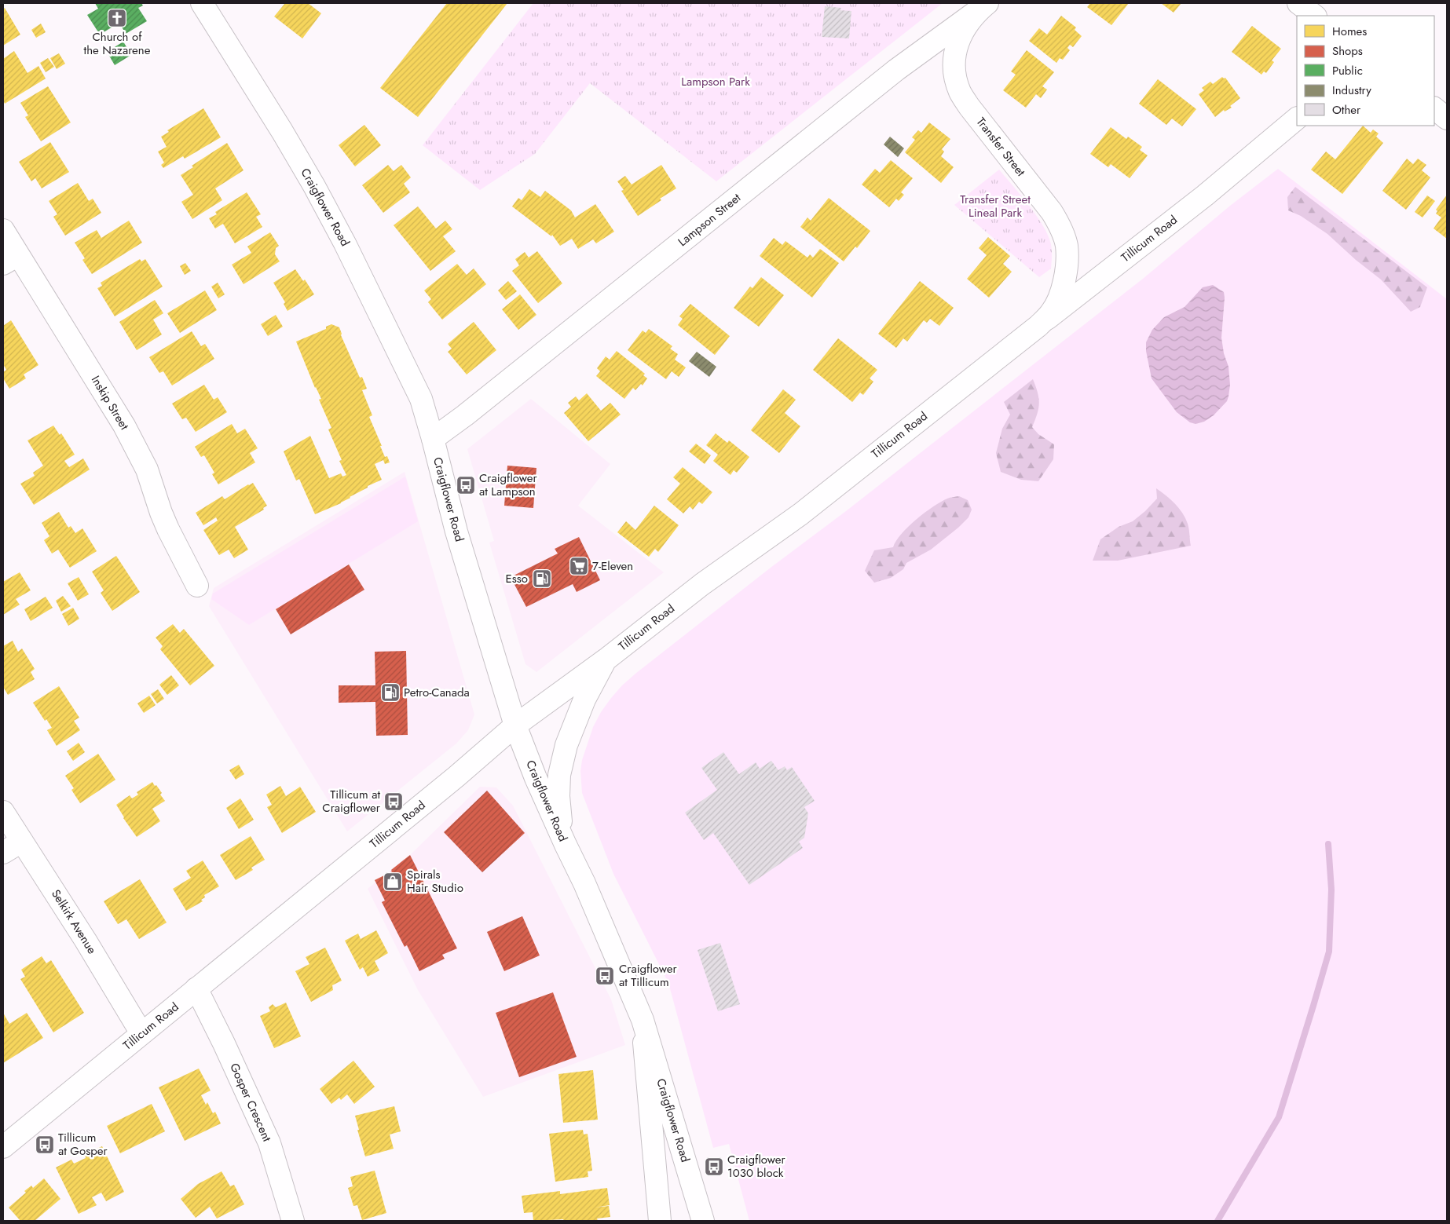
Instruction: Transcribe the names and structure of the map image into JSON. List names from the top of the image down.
{
  "streets": {
    "main road": [
      "Transfer Street",
      "Craigflower Road",
      "Lampson Street",
      "Tillicum Road",
      "Inskip Street",
      "Selkirk Avenue",
      "Gosper Crescent"
    ]
  },
  "crossings": [
    ["Transfer Street", "Lampson Street"],
    ["Transfer Street", "Tillicum Road"],
    ["Craigflower Road", "Lampson Street"],
    ["Craigflower Road", "Tillicum Road"],
    ["Tillicum Road", "Selkirk Avenue"],
    ["Tillicum Road", "Gosper Crescent"]
  ],
  "parks": ["Lampson Park", "Transfer Street Lineal Park"],
  "places": {
    "church": ["Church of the Nazarene"],
    "bus stop": [
      "Craigflower at Lampson",
      "Tillicum at Craigflower",
      "Craigflower at Tillicum",
      "Tillicum at Gosper",
      "Craigflower 1030 block"
    ],
    "supermarket": ["7-Eleven"],
    "fuel station": ["Esso", "Petro-Canada"],
    "shop": ["Spirals Hair Studio"]
  },
  "legend": [
    "Homes",
    "Shops",
    "Public",
    "Industry",
    "Other"
  ]
}
